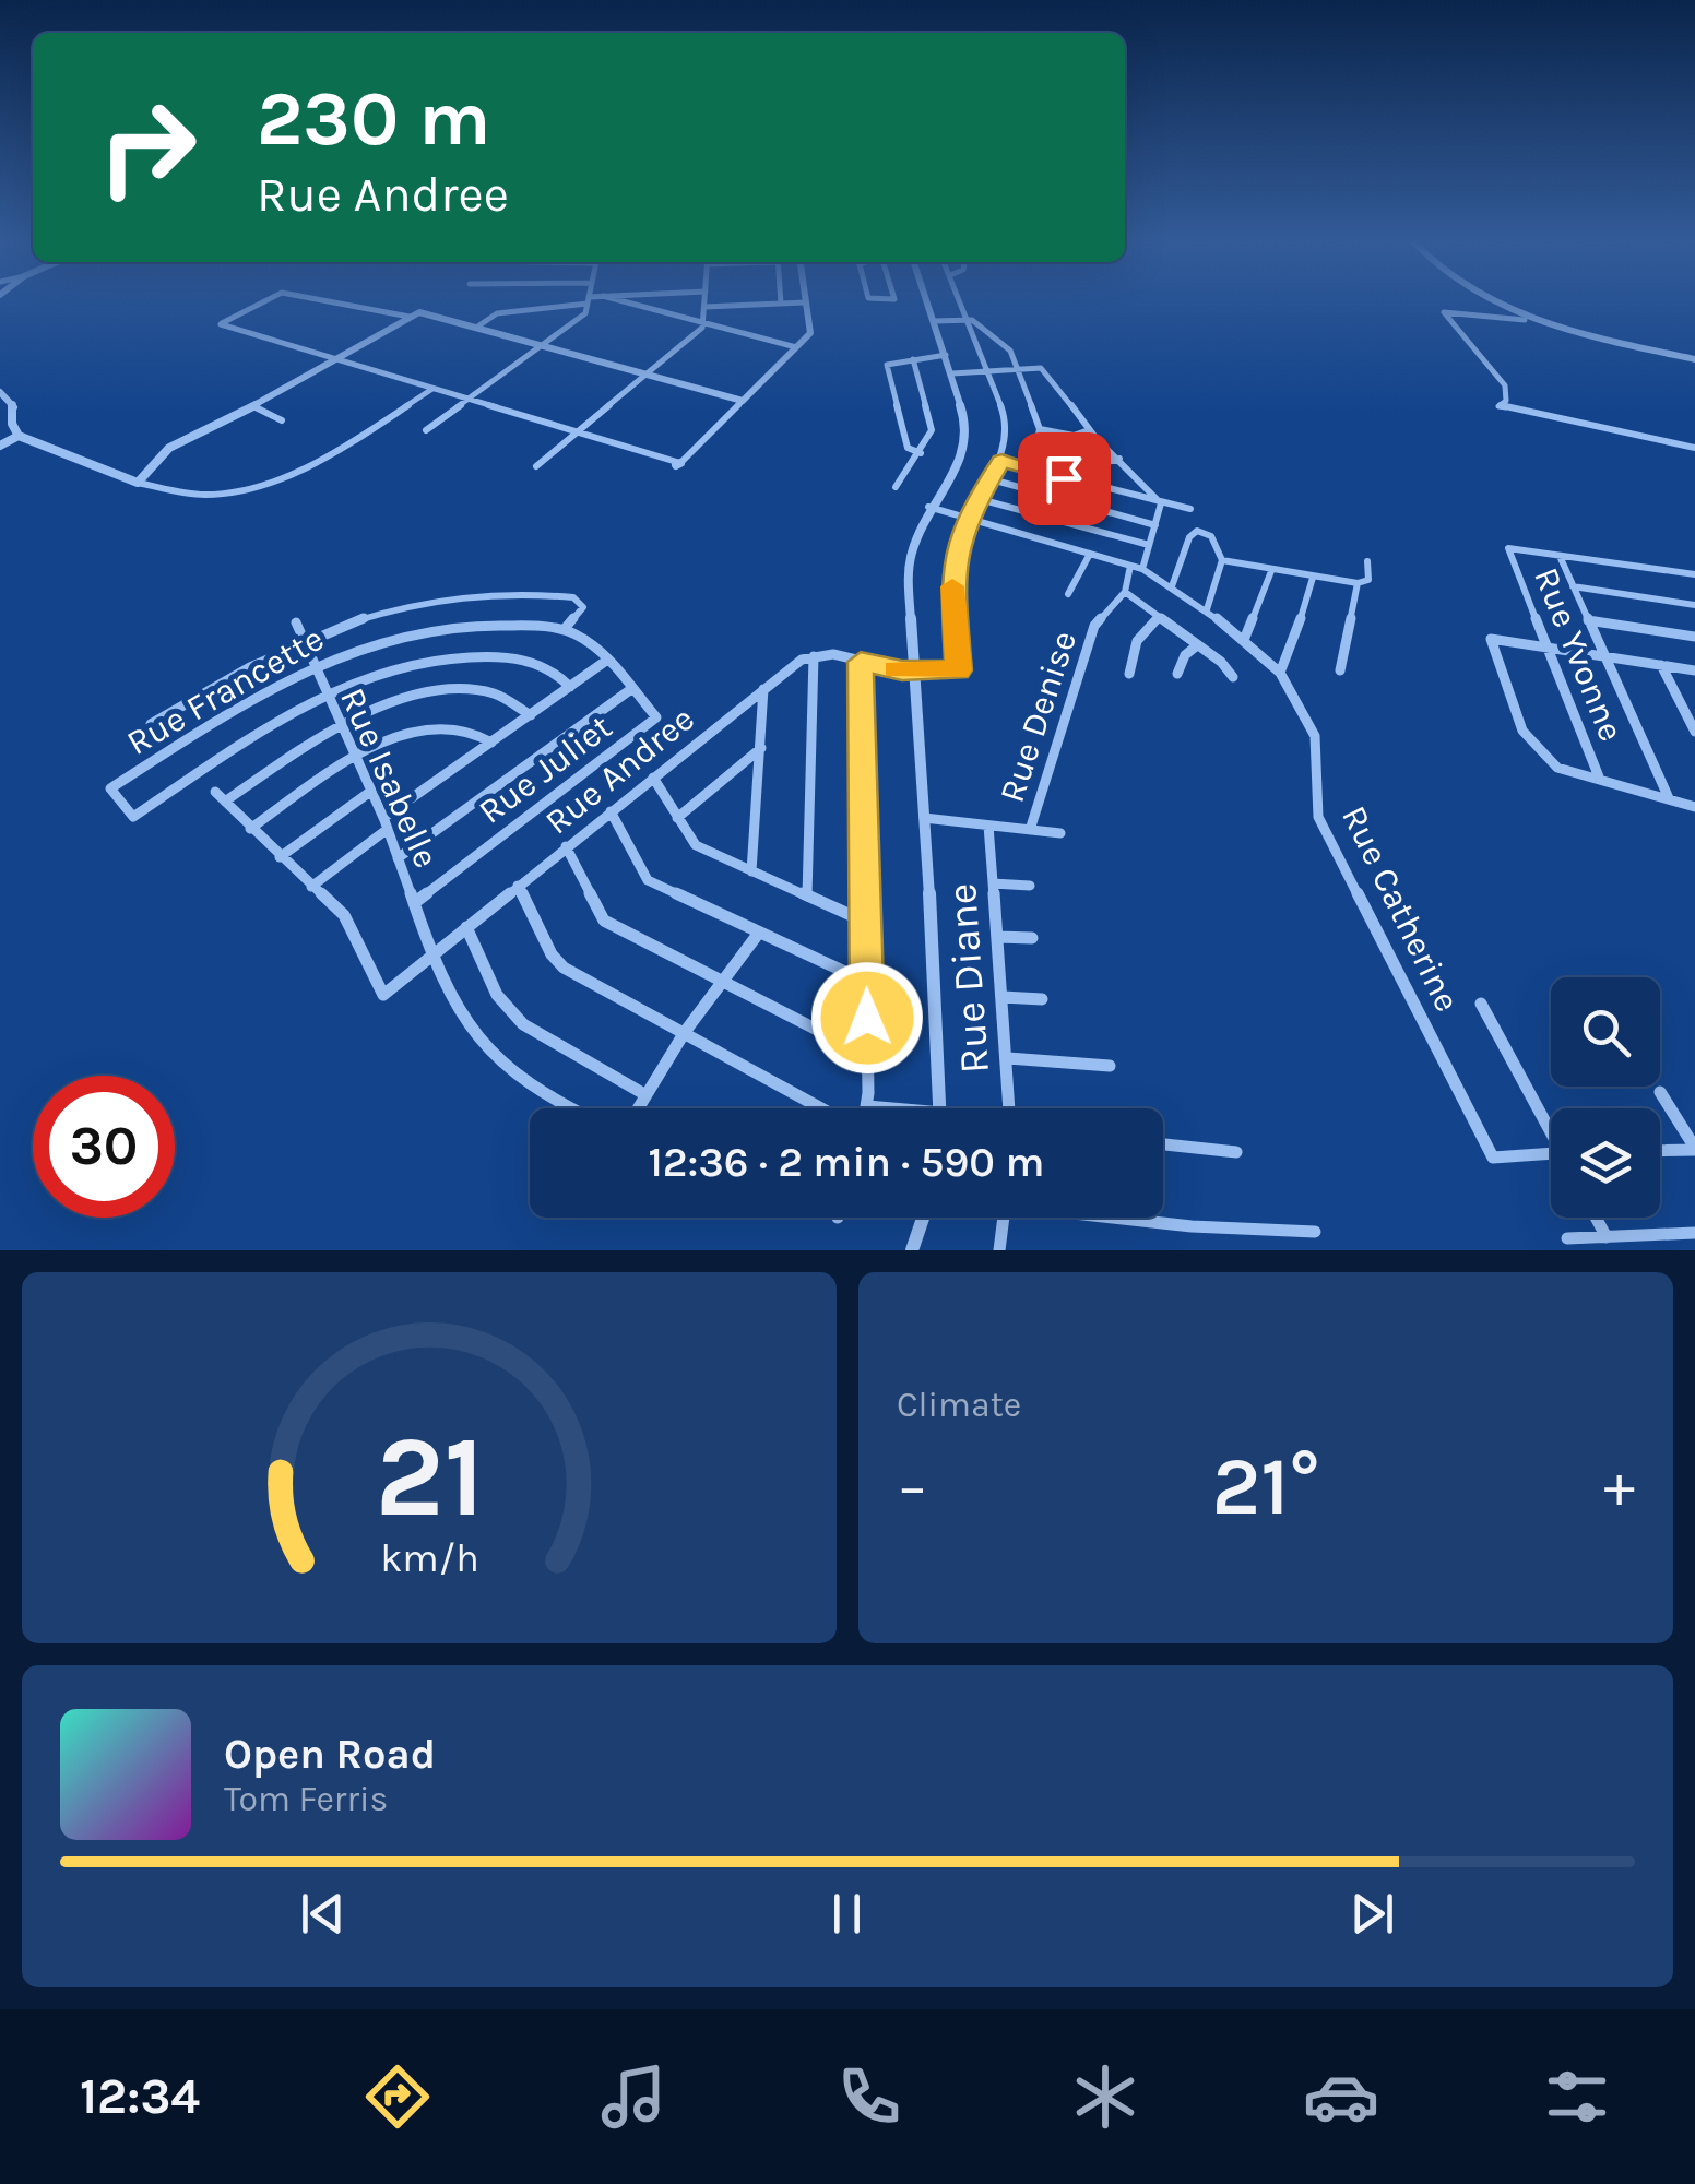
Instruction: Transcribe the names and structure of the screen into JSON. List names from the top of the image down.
{
  "streets": {
    "street": [
      "Rue Yvonne",
      "Rue Francette",
      "Rue Denise",
      "Rue Juliet",
      "Rue Andree",
      "Rue Isabelle",
      "Rue Catherine",
      "Rue Diane"
    ]
  },
  "crossings": [
    ["Rue Francette", "Rue Isabelle"],
    ["Rue Denise", "Rue Catherine"],
    ["Rue Juliet", "Rue Isabelle"],
    ["Rue Andree", "Rue Isabelle"]
  ],
  "page": {
    "turn": ["230 m", "Rue Andree"],
    "limit": "30",
    "trip": "12:36 · 2 min · 590 m",
    "tile": "Climate",
    "heat": ["−", "21°", "+"],
    "song": ["Open Road", "Tom Ferris"],
    "tabs": "12:34",
    "gauge": ["21", "km/h"]
  }
}
